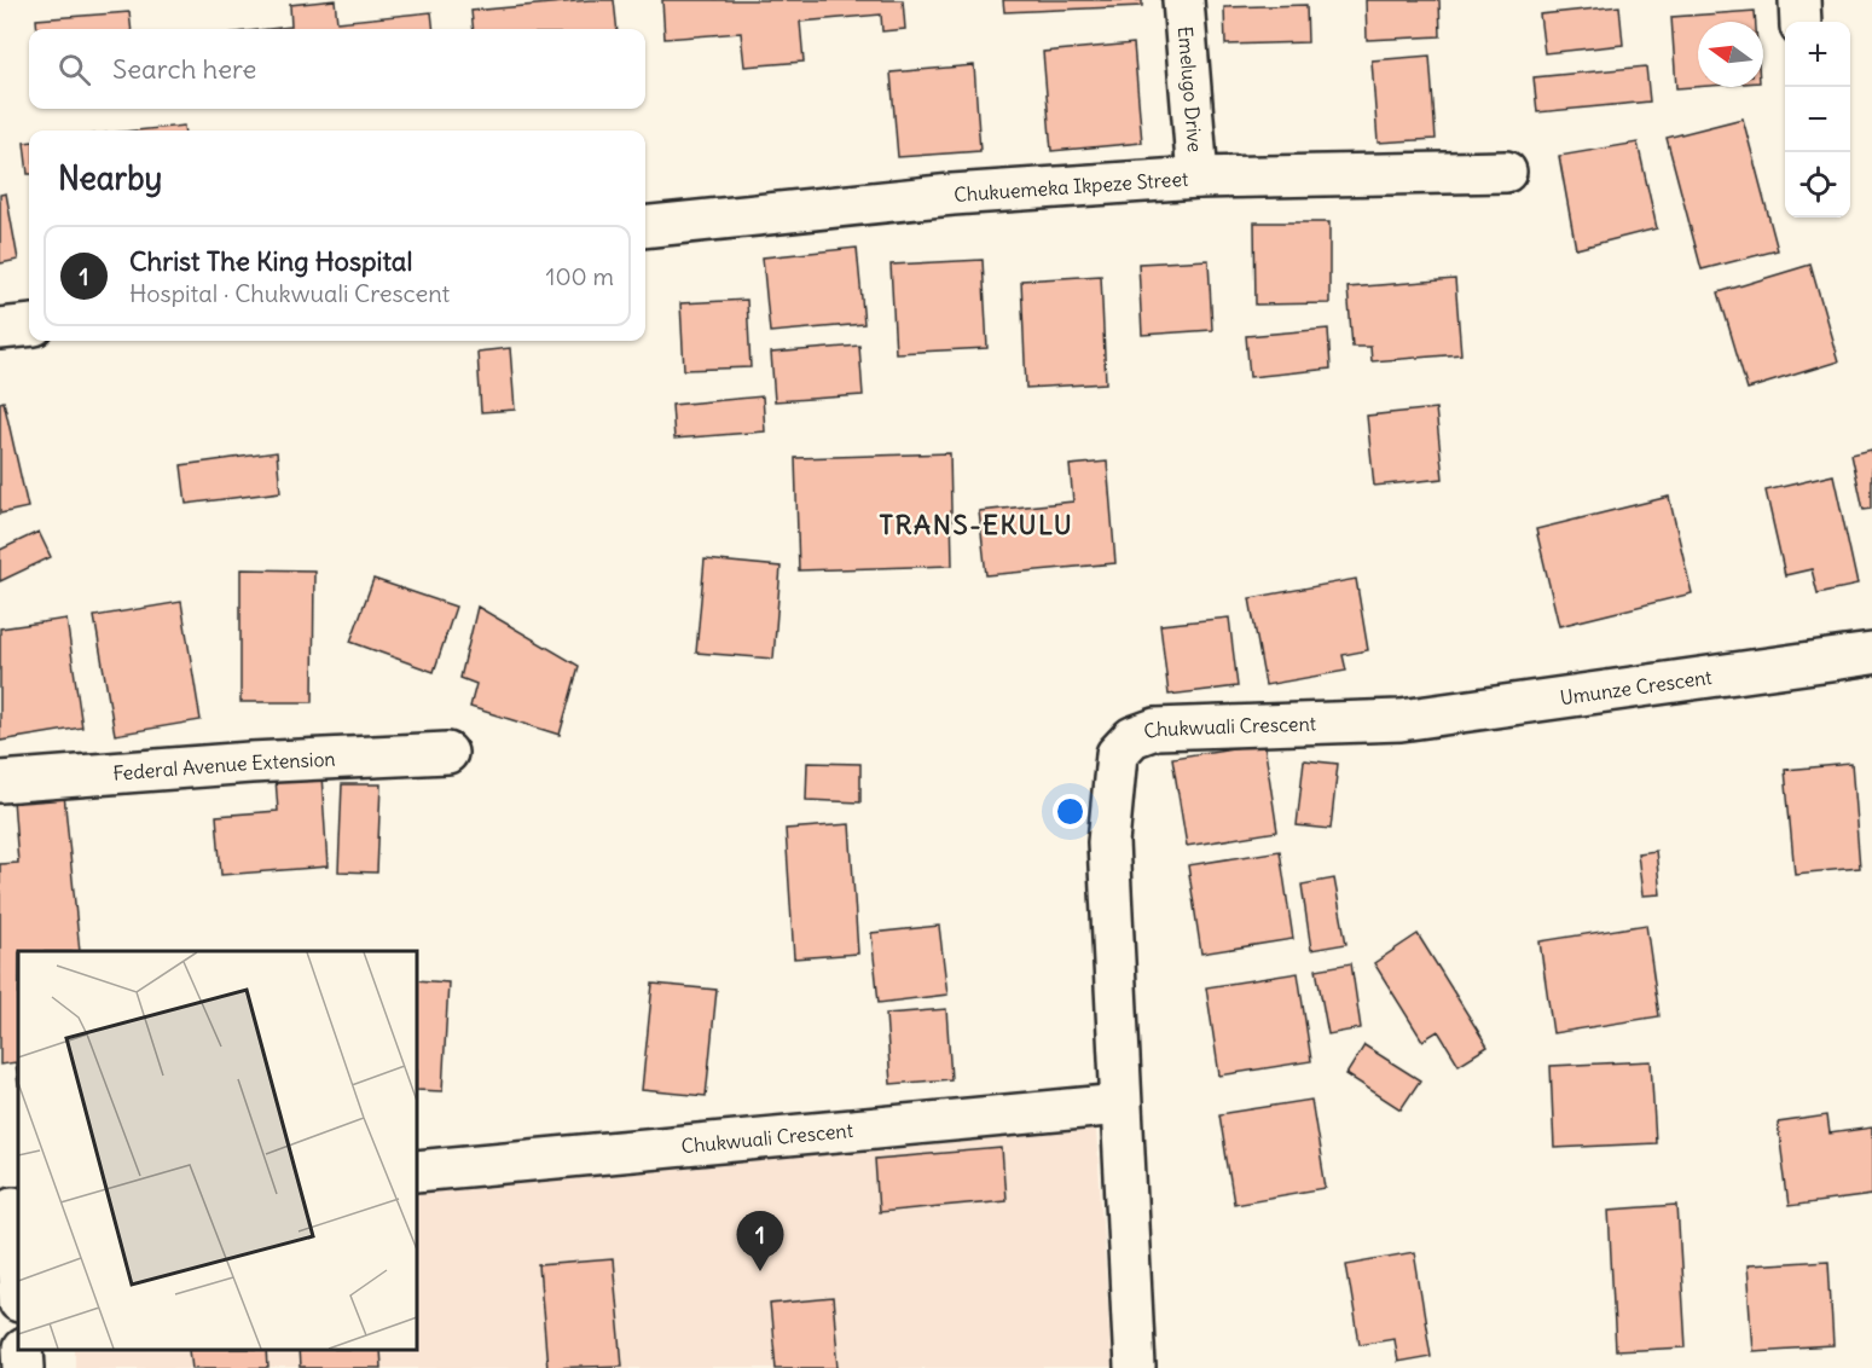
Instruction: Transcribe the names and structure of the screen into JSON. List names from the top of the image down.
{
  "streets": {
    "street": [
      "Emelugo Drive",
      "Chukuemeka Ikpeze Street",
      "Umunze Crescent",
      "Chukwuali Crescent",
      "Federal Avenue Extension"
    ]
  },
  "crossings": [
    ["Emelugo Drive", "Chukuemeka Ikpeze Street"],
    ["Umunze Crescent", "Chukwuali Crescent"]
  ],
  "districts": ["TRANS-EKULU"],
  "north": "left",
  "page": {
    "map_buttons": ["+", "−"],
    "search": "Search here",
    "heading": "Nearby",
    "list": [
      {
        "mark": "1",
        "name": "Christ The King Hospital",
        "note": "Hospital · Chukwuali Crescent",
        "value": "100 m"
      }
    ],
    "pins": "1"
  }
}
